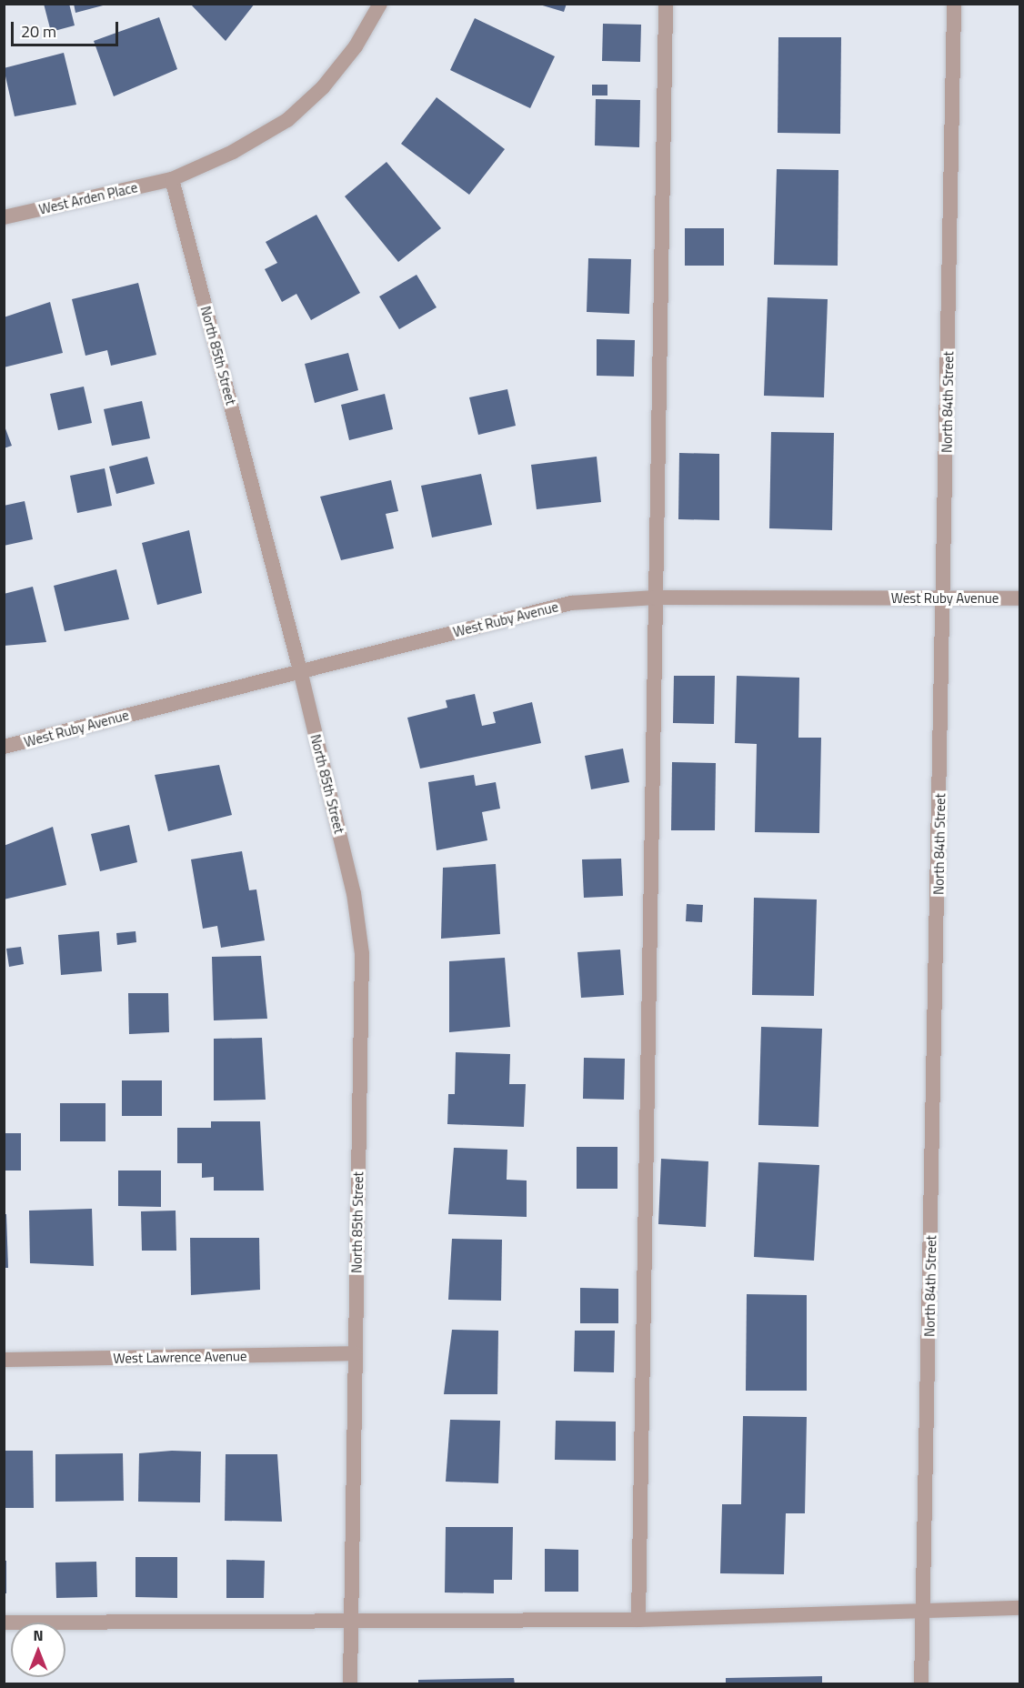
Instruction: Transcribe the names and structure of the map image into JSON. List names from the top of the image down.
{
  "streets": {
    "street": [
      "West Arden Place",
      "North 85th Street",
      "North 84th Street",
      "West Ruby Avenue",
      "West Lawrence Avenue"
    ]
  },
  "crossings": [
    ["West Arden Place", "North 85th Street"],
    ["North 85th Street", "West Ruby Avenue"],
    ["North 85th Street", "West Lawrence Avenue"],
    ["North 84th Street", "West Ruby Avenue"]
  ],
  "scale_bar": "20 m",
  "north": "top"
}
